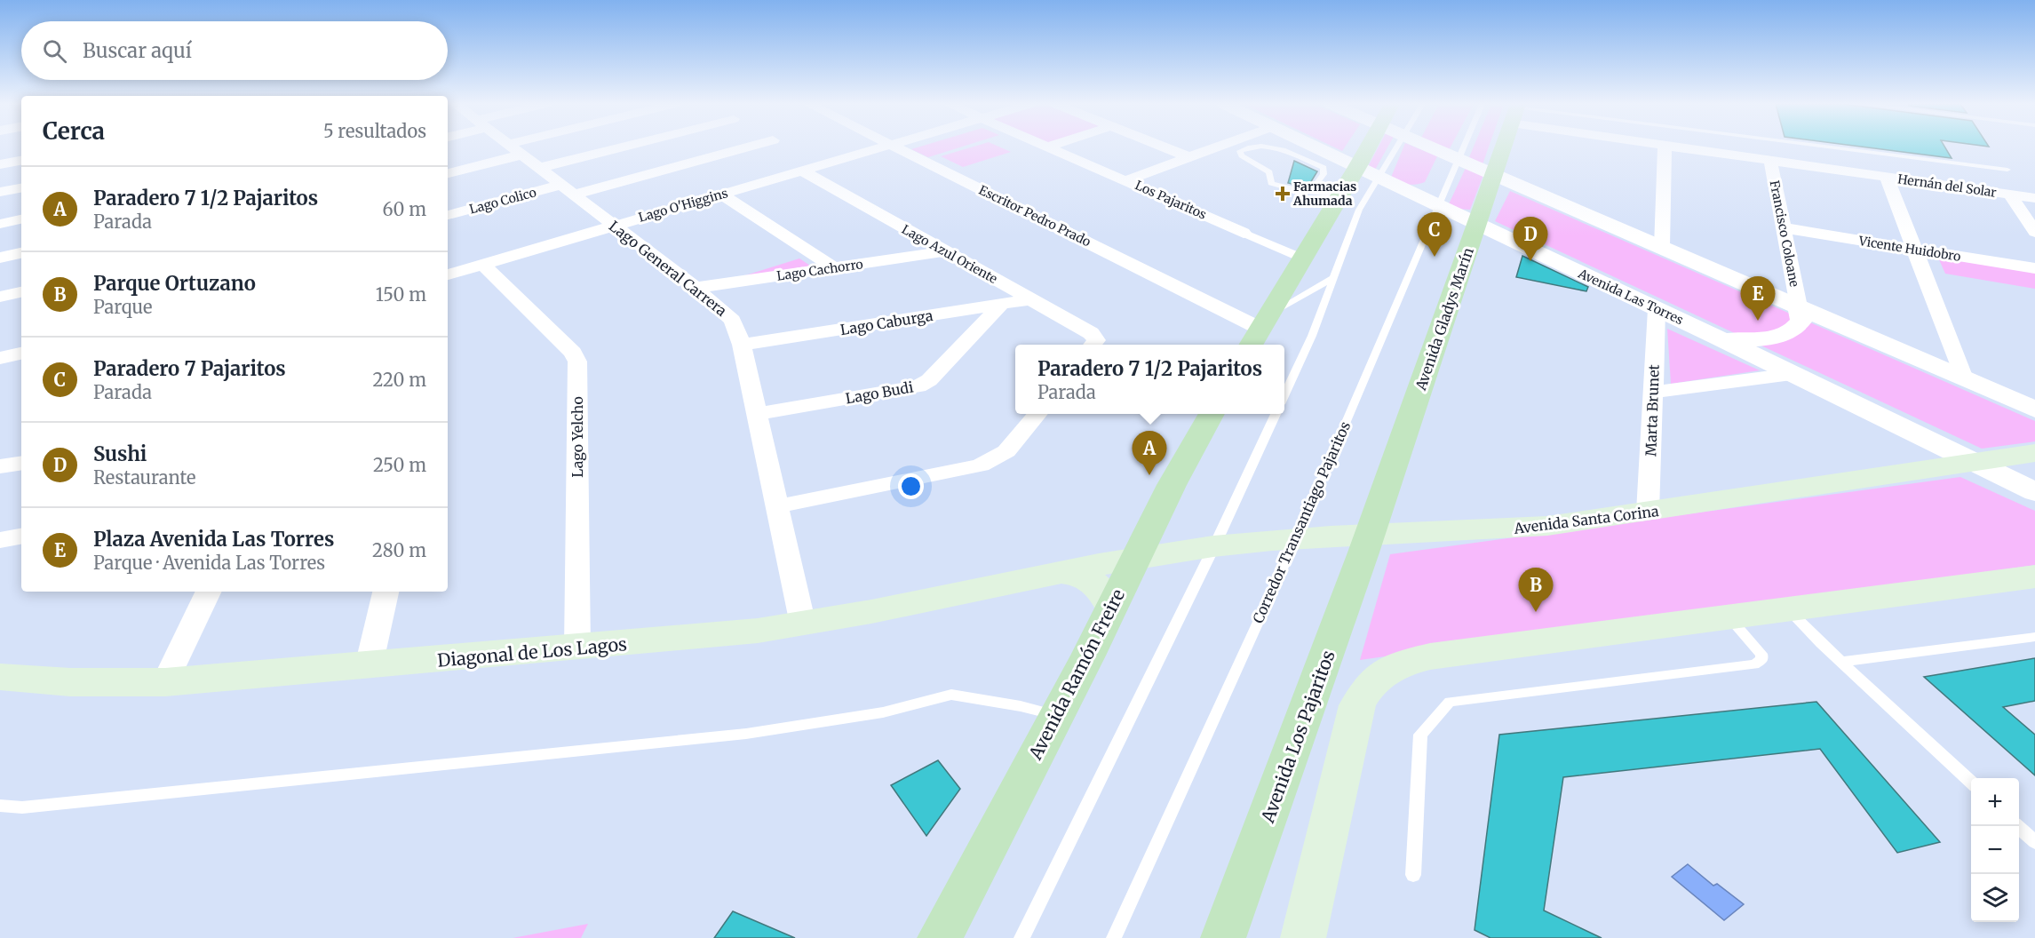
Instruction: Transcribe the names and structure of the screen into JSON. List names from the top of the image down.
{
  "streets": {
    "main road": [
      "Avenida Gladys Marín",
      "Avenida Santa Corina",
      "Diagonal de Los Lagos",
      "Avenida Ramón Freire",
      "Avenida Los Pajaritos"
    ],
    "street": [
      "Hernán del Solar",
      "Los Pajaritos",
      "Lago Colico",
      "Lago O'Higgins",
      "Escritor Pedro Prado",
      "Francisco Coloane",
      "Vicente Huidobro",
      "Lago Azul Oriente",
      "Lago General Carrera",
      "Lago Cachorro",
      "Avenida Las Torres",
      "Lago Caburga",
      "Lago Budi",
      "Marta Brunet",
      "Lago Yelcho"
    ],
    "lane": ["Corredor Transantiago Pajaritos"]
  },
  "crossings": [
    ["Hernán del Solar", "Francisco Coloane"],
    ["Lago Colico", "Lago General Carrera"],
    ["Lago O'Higgins", "Lago Azul Oriente"],
    ["Lago O'Higgins", "Lago General Carrera"],
    ["Lago O'Higgins", "Lago Yelcho"],
    ["Francisco Coloane", "Vicente Huidobro"],
    ["Lago Azul Oriente", "Lago Cachorro"],
    ["Lago Azul Oriente", "Lago Caburga"],
    ["Lago General Carrera", "Lago Cachorro"],
    ["Lago General Carrera", "Lago Caburga"],
    ["Lago General Carrera", "Lago Budi"],
    ["Lago General Carrera", "Diagonal de Los Lagos"],
    ["Avenida Las Torres", "Avenida Gladys Marín"],
    ["Avenida Las Torres", "Marta Brunet"],
    ["Avenida Las Torres", "Avenida Santa Corina"],
    ["Avenida Las Torres", "Corredor Transantiago Pajaritos"],
    ["Avenida Gladys Marín", "Avenida Santa Corina"],
    ["Avenida Gladys Marín", "Avenida Los Pajaritos"],
    ["Lago Caburga", "Lago Budi"],
    ["Marta Brunet", "Avenida Santa Corina"],
    ["Lago Yelcho", "Diagonal de Los Lagos"],
    ["Avenida Santa Corina", "Corredor Transantiago Pajaritos"],
    ["Avenida Santa Corina", "Diagonal de Los Lagos"],
    ["Avenida Santa Corina", "Avenida Ramón Freire"],
    ["Avenida Santa Corina", "Avenida Los Pajaritos"],
    ["Diagonal de Los Lagos", "Avenida Ramón Freire"]
  ],
  "places": {
    "health": ["Farmacias Ahumada"]
  },
  "page": {
    "search": "Buscar aquí",
    "heading": ["Cerca", "5 resultados"],
    "list": [
      {
        "mark": "A",
        "name": "Paradero 7 1/2 Pajaritos",
        "note": "Parada",
        "value": "60 m"
      },
      {
        "mark": "B",
        "name": "Parque Ortuzano",
        "note": "Parque",
        "value": "150 m"
      },
      {
        "mark": "C",
        "name": "Paradero 7 Pajaritos",
        "note": "Parada",
        "value": "220 m"
      },
      {
        "mark": "D",
        "name": "Sushi",
        "note": "Restaurante",
        "value": "250 m"
      },
      {
        "mark": "E",
        "name": "Plaza Avenida Las Torres",
        "note": "Parque · Avenida Las Torres",
        "value": "280 m"
      }
    ],
    "pins": [
      "C",
      "D",
      "E",
      "A",
      "B"
    ],
    "popup": ["Paradero 7 1/2 Pajaritos", "Parada"],
    "map_buttons": ["+", "−"]
  }
}
